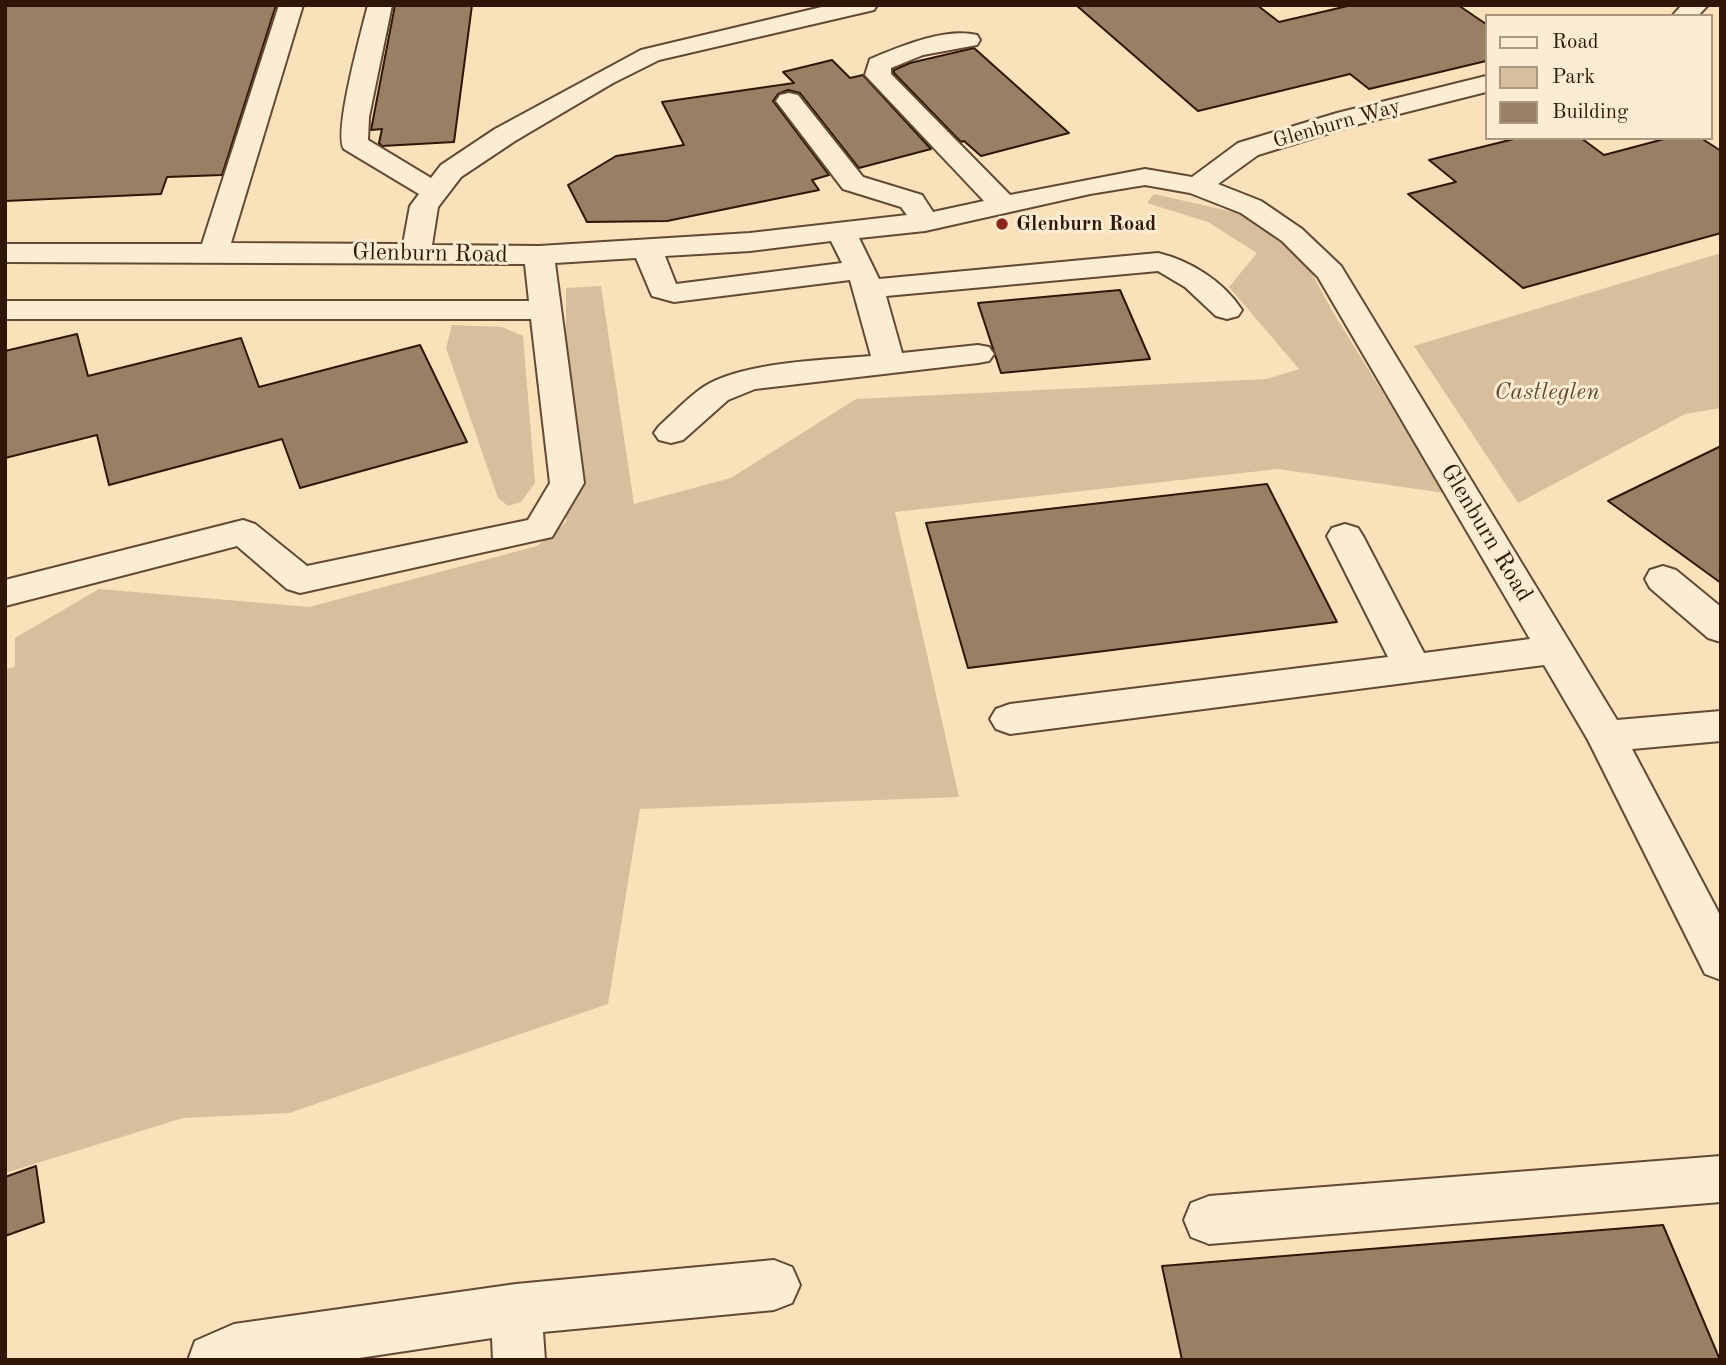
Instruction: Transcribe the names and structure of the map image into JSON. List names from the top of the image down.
{
  "streets": {
    "street": ["Glenburn Way", "Glenburn Road"]
  },
  "crossings": [
    ["Glenburn Way", "Glenburn Road"]
  ],
  "parks": ["Castleglen"],
  "places": ["Glenburn Road"],
  "legend": ["Road", "Park", "Building"]
}
